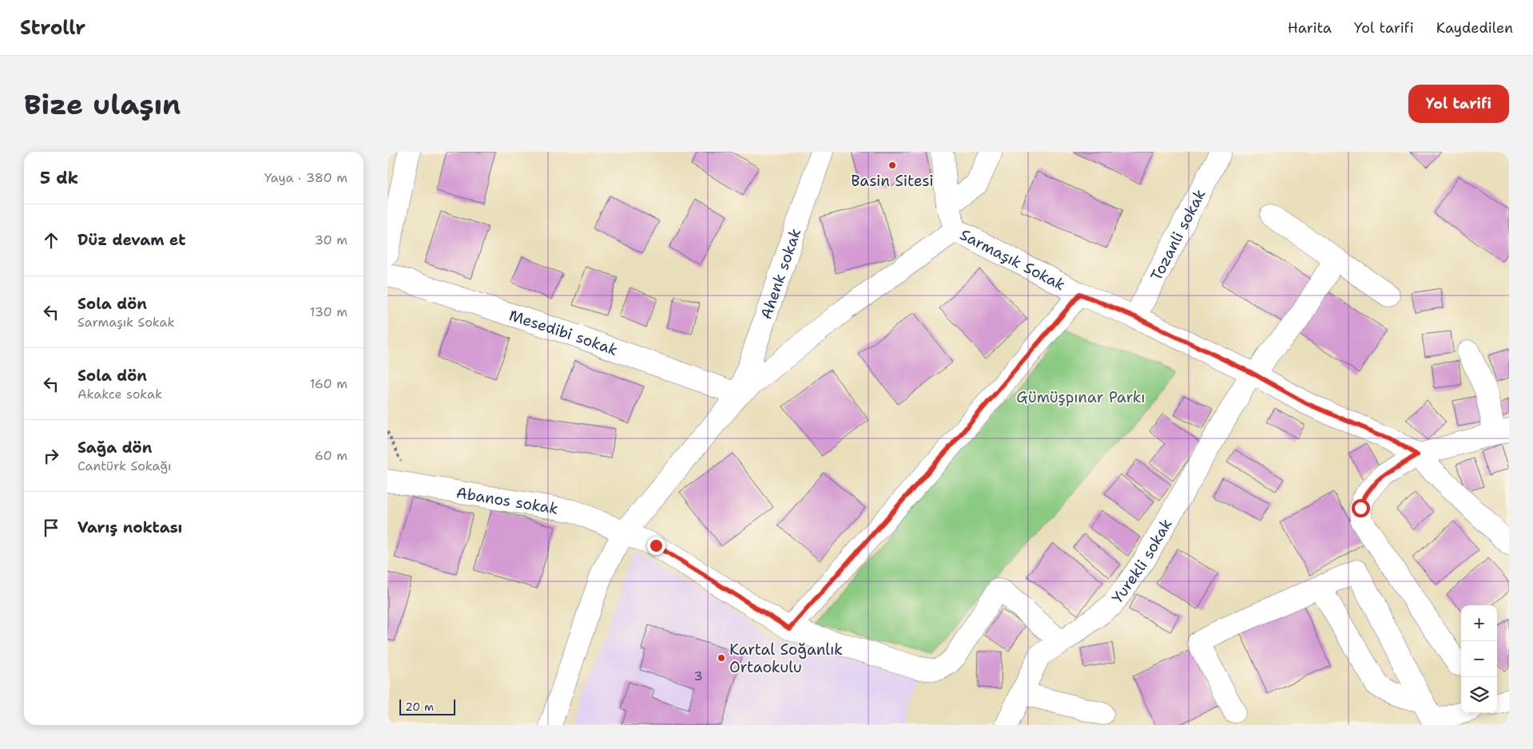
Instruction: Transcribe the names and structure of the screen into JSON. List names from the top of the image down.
{
  "streets": {
    "street": [
      "Tozanli sokak",
      "Sarmaşık Sokak",
      "Ahenk sokak",
      "Mesedibi sokak",
      "Abanos sokak",
      "Yurekli sokak"
    ]
  },
  "crossings": [
    ["Tozanli sokak", "Sarmaşık Sokak"],
    ["Sarmaşık Sokak", "Yurekli sokak"],
    ["Ahenk sokak", "Mesedibi sokak"],
    ["Abanos sokak", "Yurekli sokak"]
  ],
  "parks": ["Gümüşpınar Parkı"],
  "places": ["Basin Sitesi", "Kartal Soğanlık Ortaokulu"],
  "house_numbers": ["3"],
  "scale_bar": "20 m",
  "page": {
    "header": "Strollr",
    "nav": ["Harita", "Yol tarifi", "Kaydedilen"],
    "buttons": "Yol tarifi",
    "title": "Bize ulaşın",
    "heading": ["5 dk", "Yaya · 380 m"],
    "list": [
      ["Düz devam et", "30 m"],
      ["Sola dön", "Sarmaşık Sokak", "130 m"],
      ["Sola dön", "Akakce sokak", "160 m"],
      ["Sağa dön", "Cantürk Sokağı", "60 m"],
      "Varış noktası"
    ],
    "map_buttons": ["+", "−"],
    "scale": "20 m"
  }
}
